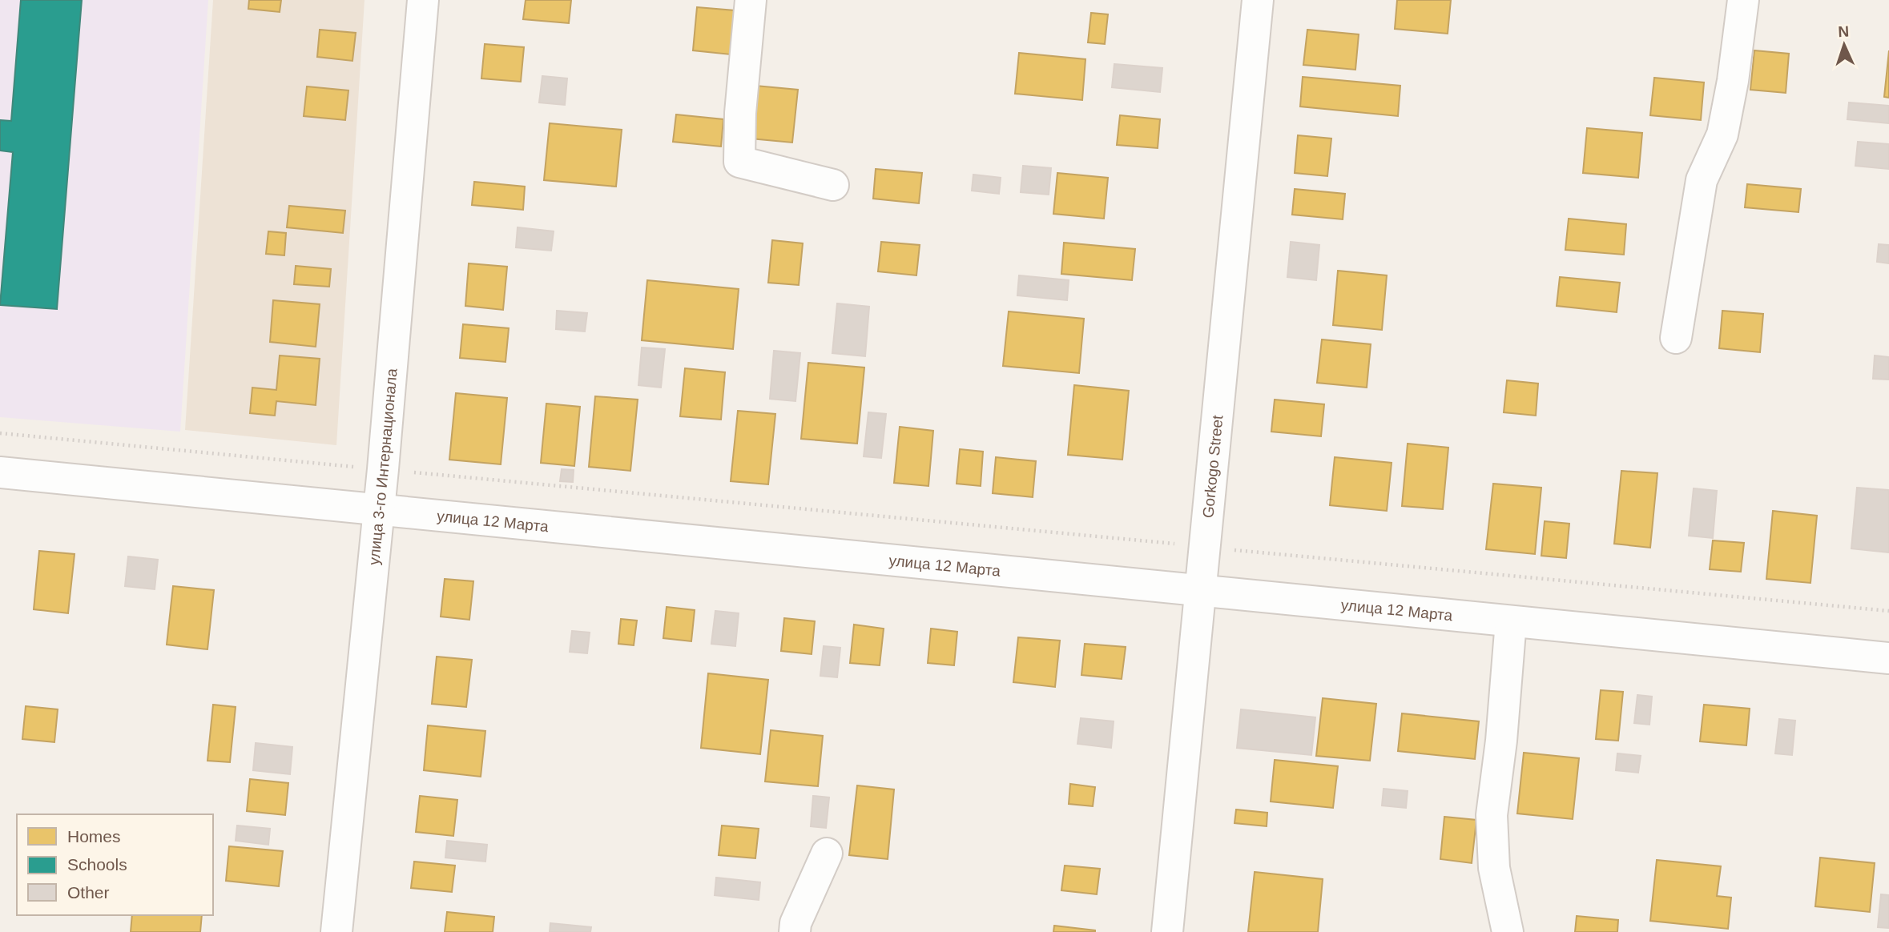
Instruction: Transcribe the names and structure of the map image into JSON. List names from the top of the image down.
{
  "streets": {
    "street": ["улица 3-го Интернационала", "Gorkogo Street", "улица 12 Марта"]
  },
  "crossings": [
    ["улица 3-го Интернационала", "улица 12 Марта"],
    ["Gorkogo Street", "улица 12 Марта"]
  ],
  "legend": ["Homes", "Schools", "Other"],
  "north": "top"
}
